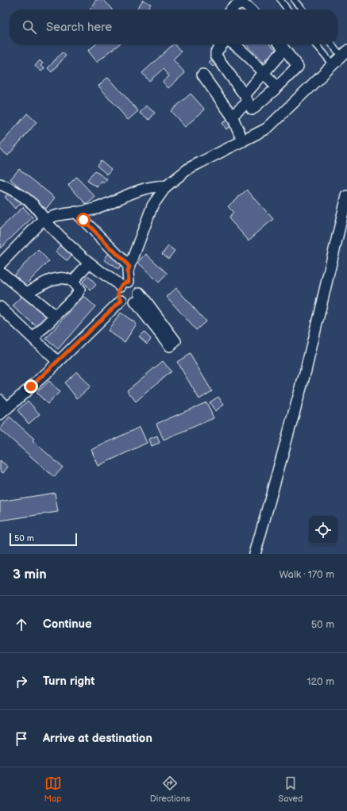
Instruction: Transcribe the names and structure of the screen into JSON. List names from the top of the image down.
{
  "scale_bar": "50 m",
  "page": {
    "search": "Search here",
    "scale": "50 m",
    "heading": ["3 min", "Walk · 170 m"],
    "list": [
      ["Continue", "50 m"],
      ["Turn right", "120 m"],
      "Arrive at destination"
    ],
    "nav": ["Map", "Directions", "Saved"]
  }
}
